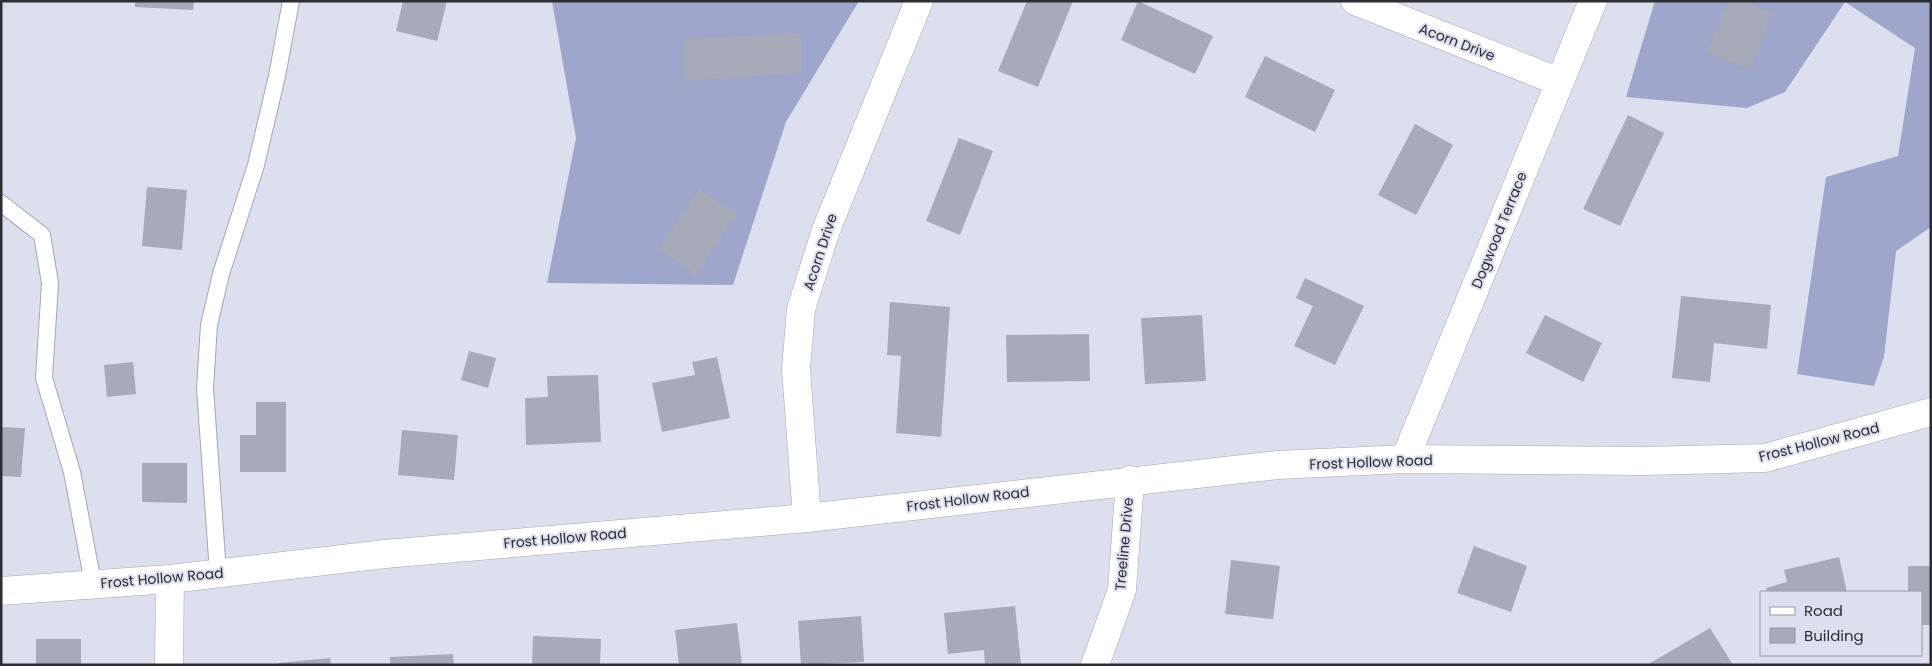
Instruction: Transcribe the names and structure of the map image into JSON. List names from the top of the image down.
{
  "streets": {
    "street": [
      "Acorn Drive",
      "Dogwood Terrace",
      "Frost Hollow Road",
      "Treeline Drive"
    ]
  },
  "crossings": [
    ["Acorn Drive", "Dogwood Terrace"],
    ["Acorn Drive", "Frost Hollow Road"],
    ["Dogwood Terrace", "Frost Hollow Road"],
    ["Frost Hollow Road", "Treeline Drive"]
  ],
  "legend": ["Road", "Building"]
}
